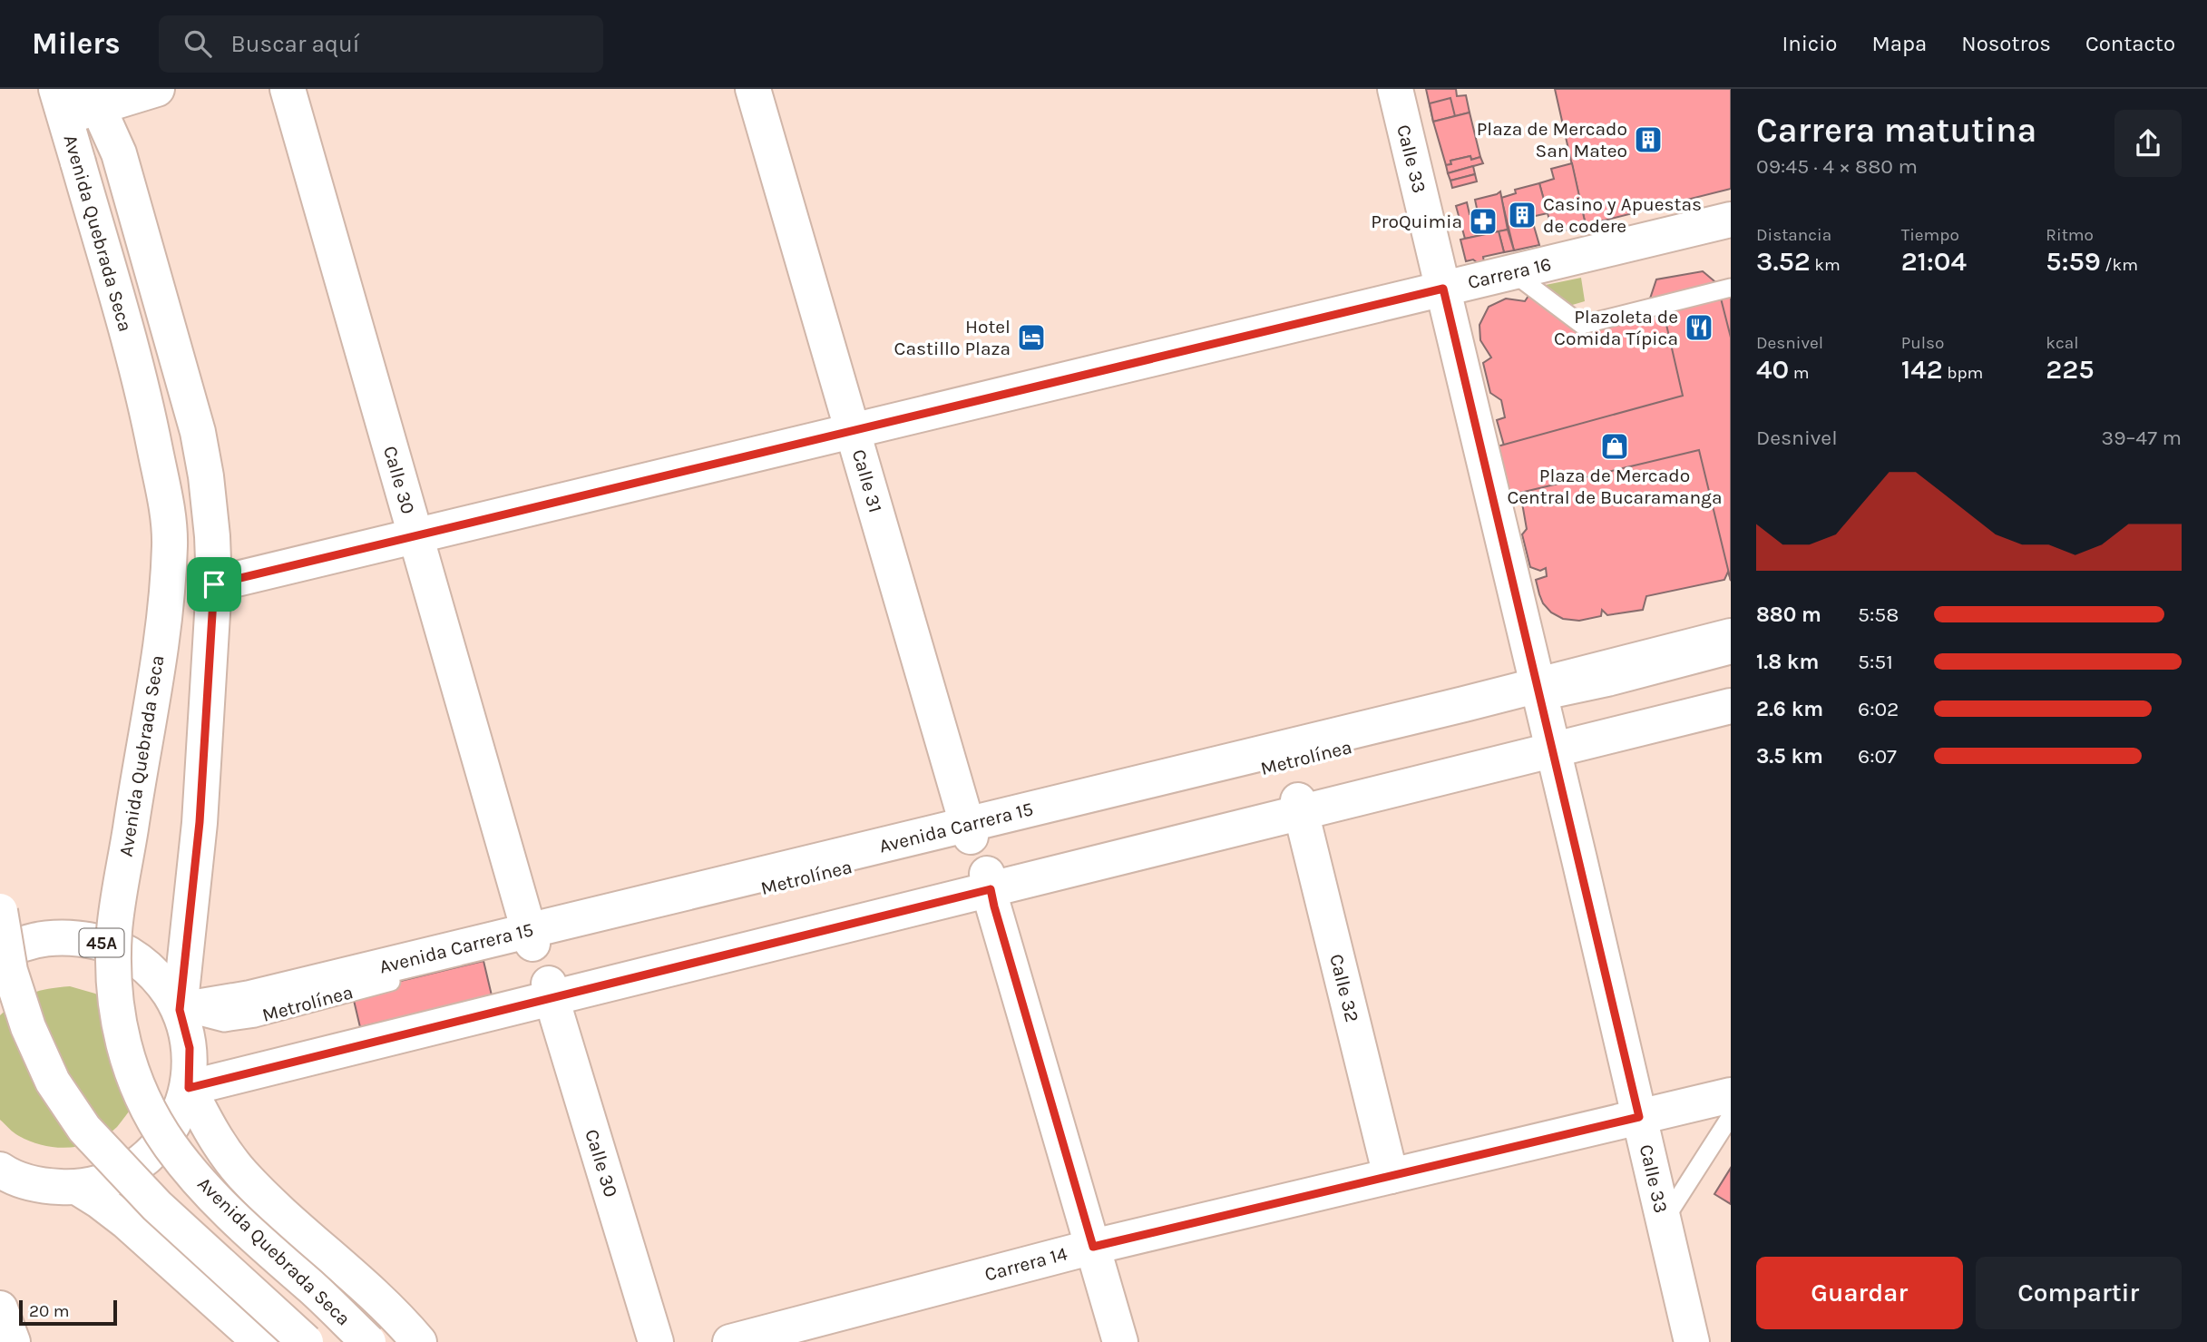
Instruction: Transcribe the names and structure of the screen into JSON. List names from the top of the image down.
{
  "streets": {
    "main road": [
      "Calle 33",
      "Avenida Quebrada Seca",
      "Carrera 16",
      "Calle 30",
      "Calle 31",
      "Avenida Carrera 15",
      "45A",
      "Calle 32",
      "Carrera 14"
    ],
    "lane": ["Metrolínea"]
  },
  "crossings": [
    ["Calle 33", "Carrera 16"],
    ["Calle 33", "Avenida Carrera 15"],
    ["Calle 33", "Carrera 14"],
    ["Carrera 16", "Calle 30"],
    ["Carrera 16", "Calle 31"],
    ["Calle 30", "Metrolínea"],
    ["Calle 30", "Avenida Carrera 15"],
    ["Calle 31", "Avenida Carrera 15"],
    ["Avenida Carrera 15", "45A"],
    ["Calle 32", "Carrera 14"]
  ],
  "places": {
    "building": ["Plaza de Mercado San Mateo", "Casino y Apuestas de codere"],
    "pharmacy": ["ProQuimia"],
    "restaurant": ["Plazoleta de Comida Típica"],
    "hotel": ["Hotel Castillo Plaza"],
    "shop": ["Plaza de Mercado Central de Bucaramanga"]
  },
  "scale_bar": "20 m",
  "page": {
    "header": "Milers",
    "search": "Buscar aquí",
    "nav": [
      "Inicio",
      "Mapa",
      "Nosotros",
      "Contacto"
    ],
    "heading": ["Carrera matutina", "09:45 · 4 × 880 m"],
    "stats": [
      ["Distancia", "3.52 km"],
      ["Tiempo", "21:04"],
      ["Ritmo", "5:59 /km"],
      ["Desnivel", "40 m"],
      ["Pulso", "142 bpm"],
      ["kcal", "225"]
    ],
    "chart": ["Desnivel", "39–47 m"],
    "list": [
      {
        "name": "880 m",
        "note": "5:58"
      },
      {
        "name": "1.8 km",
        "note": "5:51"
      },
      {
        "name": "2.6 km",
        "note": "6:02"
      },
      {
        "name": "3.5 km",
        "note": "6:07"
      }
    ],
    "buttons": ["Guardar", "Compartir"],
    "scale": "20 m"
  }
}
